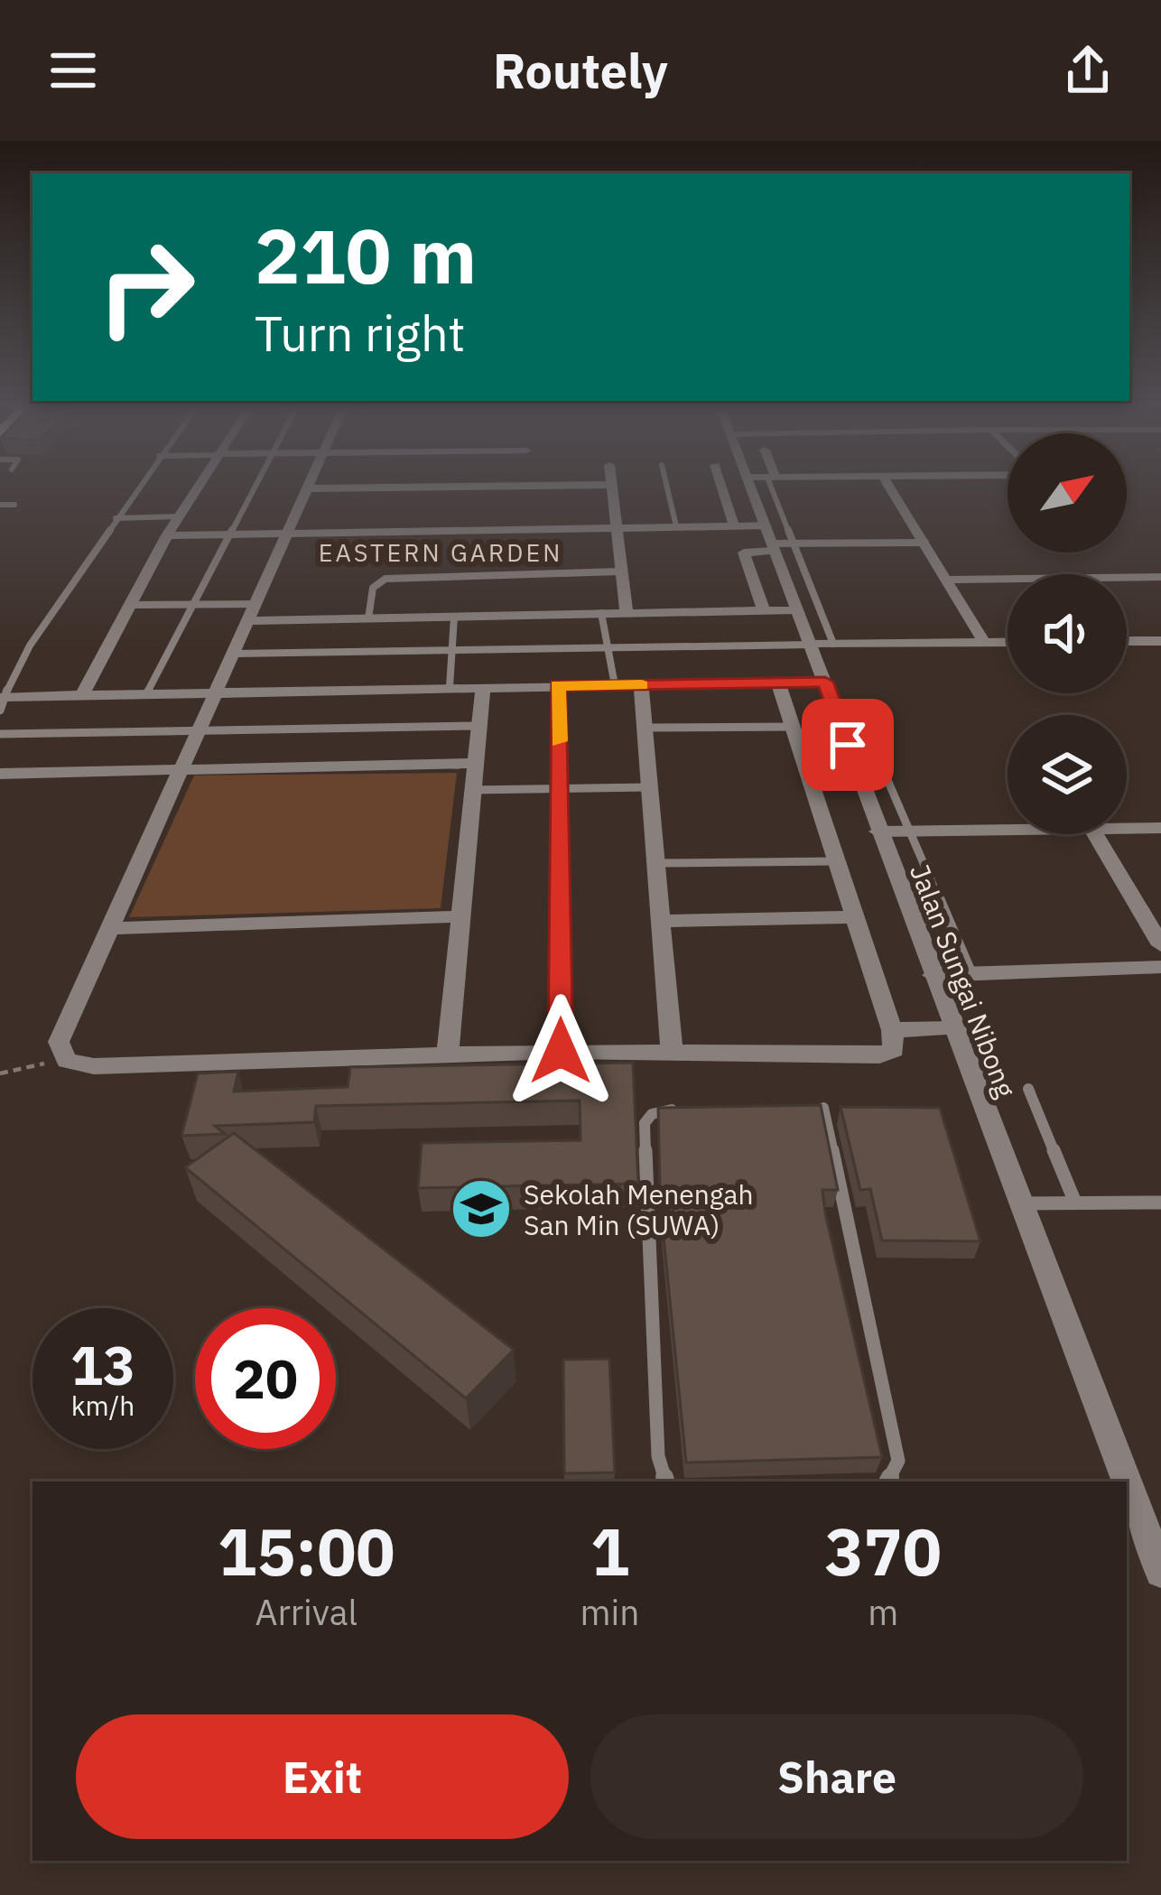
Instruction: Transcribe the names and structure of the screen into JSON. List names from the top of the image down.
{
  "streets": {
    "street": ["Jalan Sungai Nibong"]
  },
  "districts": ["EASTERN GARDEN"],
  "places": {
    "school or university": ["Sekolah Menengah San Min (SUWA)"]
  },
  "north": "top right",
  "page": {
    "header": "Routely",
    "turn": ["210 m", "Turn right"],
    "speed": "13 km/h",
    "limit": "20",
    "eta": [
      "15:00",
      "Arrival",
      "1",
      "min",
      "370",
      "m"
    ],
    "buttons": ["Exit", "Share"]
  }
}
